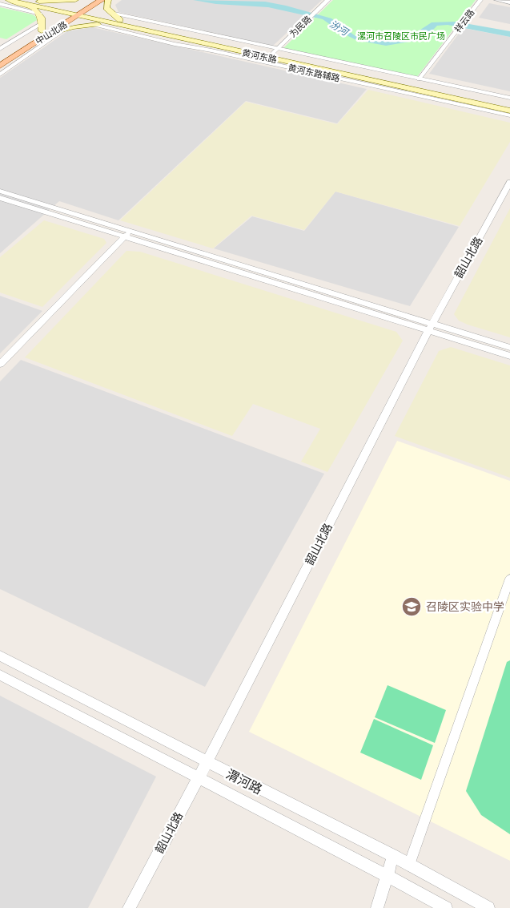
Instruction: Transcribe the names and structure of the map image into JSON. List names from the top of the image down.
{
  "streets": {
    "main road": ["中山北路", "黄河东路"],
    "street": [
      "祥云路",
      "为民路",
      "黄河东路辅路",
      "韶山北路",
      "渭河路"
    ]
  },
  "crossings": [
    ["祥云路", "黄河东路辅路"],
    ["为民路", "黄河东路"],
    ["为民路", "黄河东路辅路"],
    ["中山北路", "黄河东路"],
    ["黄河东路", "黄河东路辅路"],
    ["韶山北路", "渭河路"]
  ],
  "water": ["汾河"],
  "parks": ["漯河市召陵区市民广场"],
  "places": {
    "school or university": ["召陵区实验中学"]
  }
}
